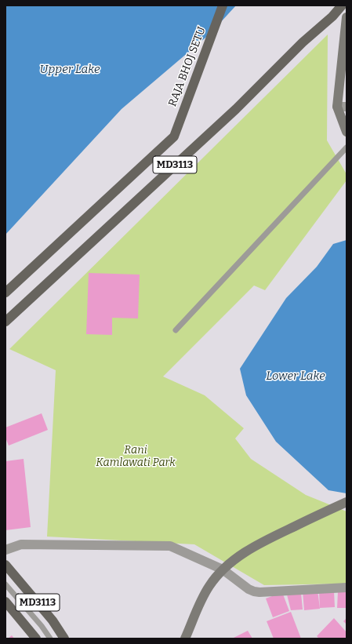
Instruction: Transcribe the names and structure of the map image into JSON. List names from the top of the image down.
{
  "streets": {
    "main road": ["RAJA BHOJ SETU", "MD3113"]
  },
  "water": ["Upper Lake", "Lower Lake"],
  "parks": ["Rani Kamlawati Park"]
}
